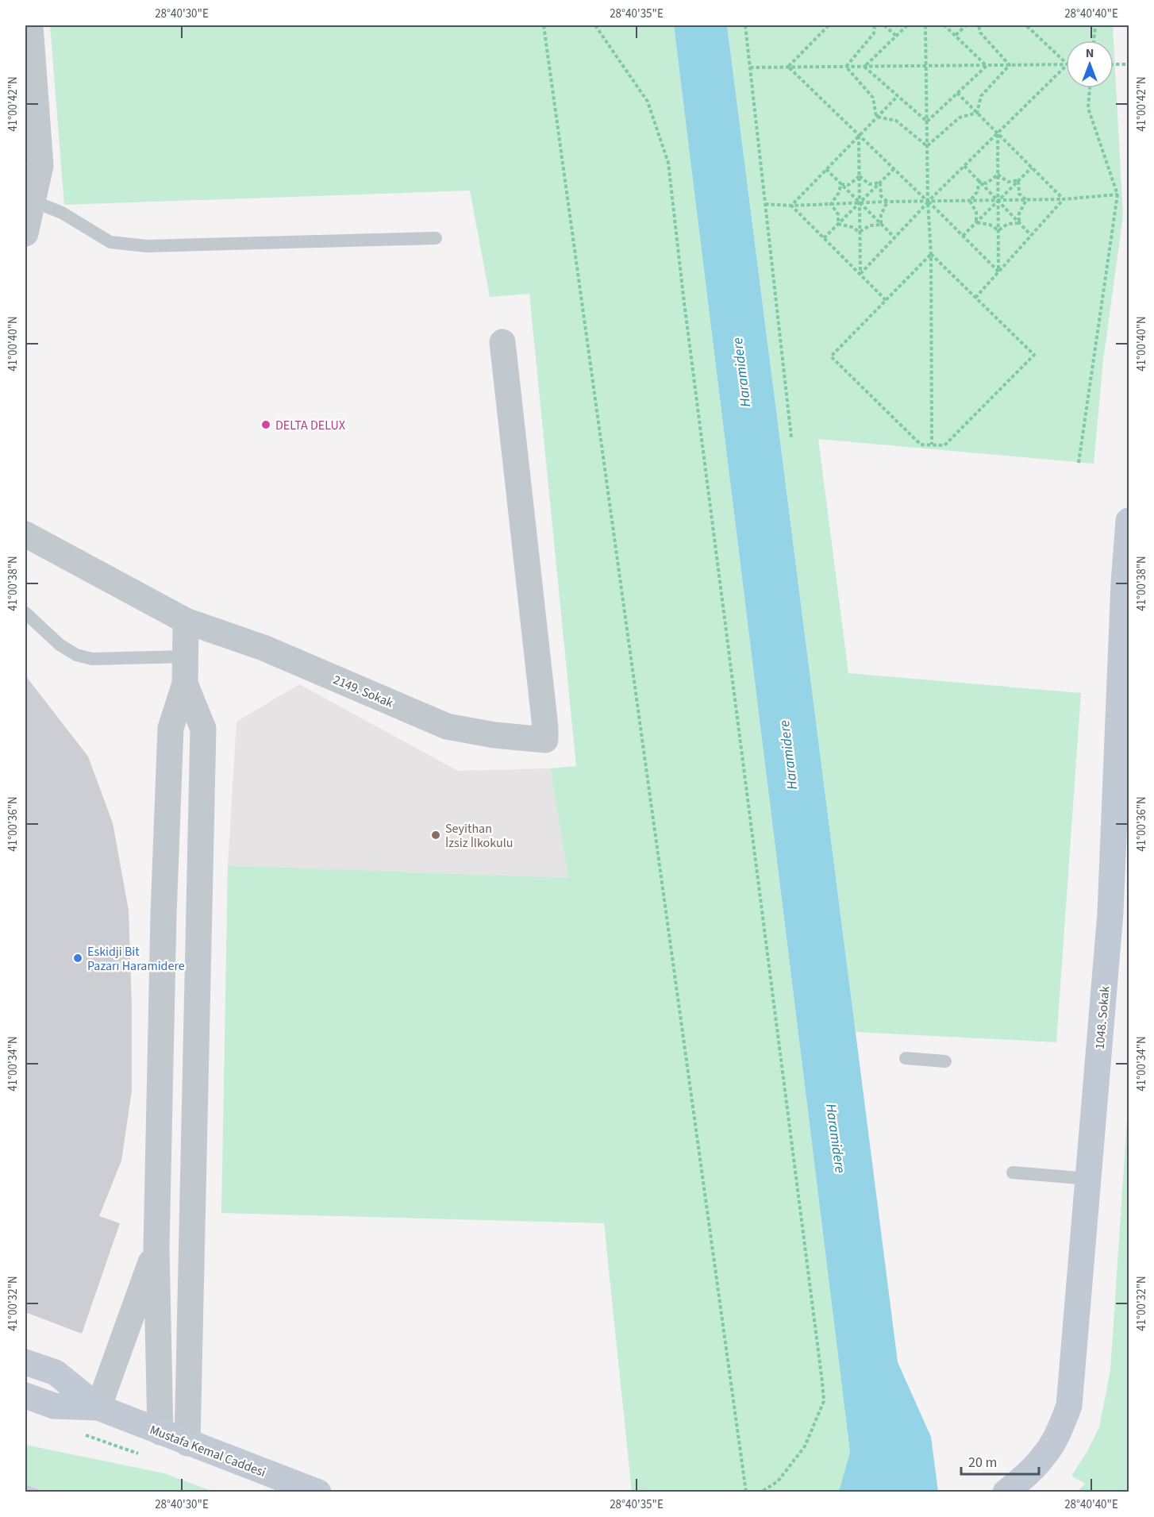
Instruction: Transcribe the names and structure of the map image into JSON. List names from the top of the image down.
{
  "streets": {
    "main road": ["1048. Sokak", "Mustafa Kemal Caddesi"],
    "street": ["2149. Sokak"]
  },
  "water": ["Haramidere"],
  "places": ["DELTA DELUX", "Seyithan İzsiz İlkokulu", "Eskidji Bit Pazarı Haramidere"],
  "scale_bar": "20 m",
  "north": "top",
  "coordinates": [
    "28°40'30\"E",
    "28°40'35\"E",
    "28°40'40\"E",
    "41°00'42\"N",
    "41°00'40\"N",
    "41°00'38\"N",
    "41°00'36\"N",
    "41°00'34\"N",
    "41°00'32\"N"
  ]
}
